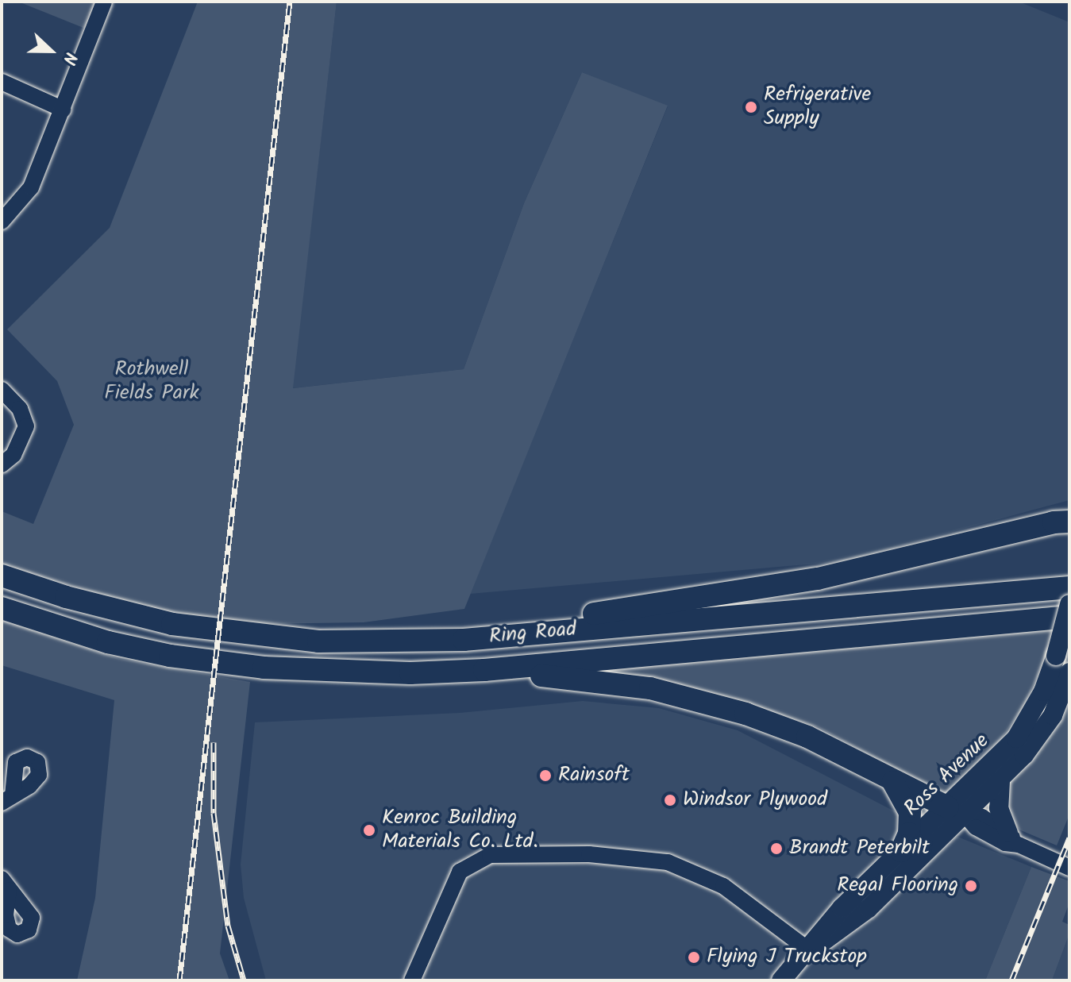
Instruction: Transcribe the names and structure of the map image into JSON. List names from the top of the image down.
{
  "streets": {
    "highway": ["Ring Road"],
    "main road": ["Ross Avenue"]
  },
  "parks": ["Rothwell Fields Park"],
  "places": [
    "Refrigerative Supply",
    "Rainsoft",
    "Windsor Plywood",
    "Kenroc Building Materials Co. Ltd.",
    "Brandt Peterbilt",
    "Regal Flooring",
    "Flying J Truckstop"
  ],
  "north": "right"
}
